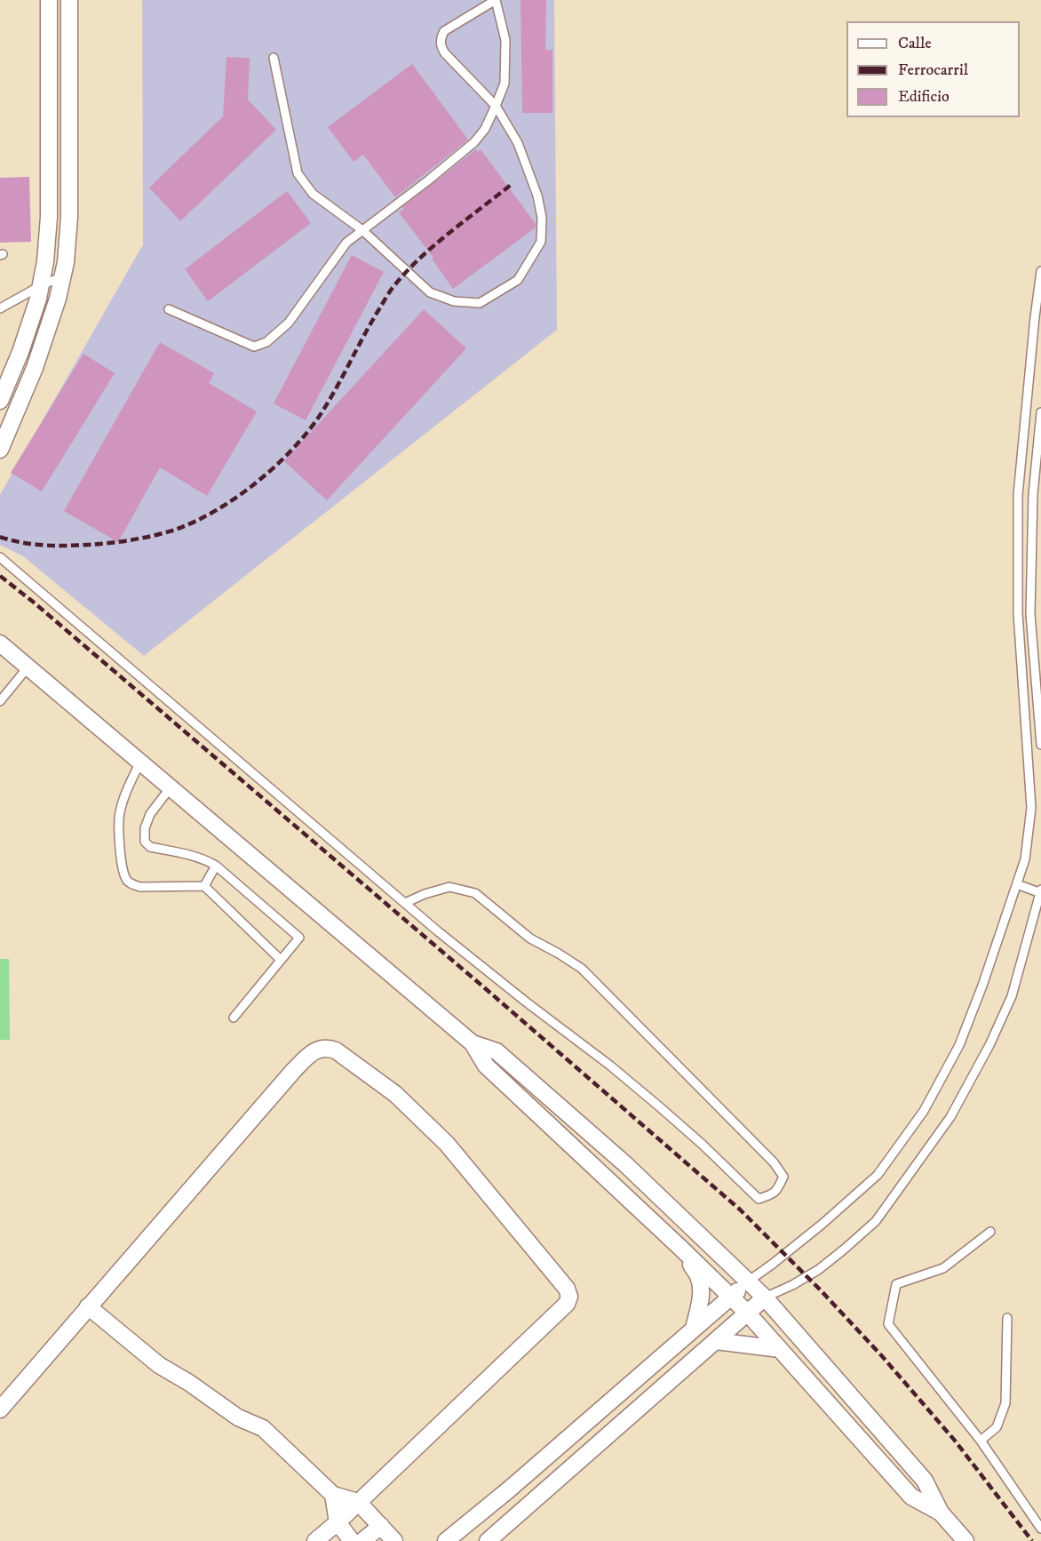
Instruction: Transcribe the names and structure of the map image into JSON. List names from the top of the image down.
{
  "legend": ["Calle", "Ferrocarril", "Edificio"]
}
